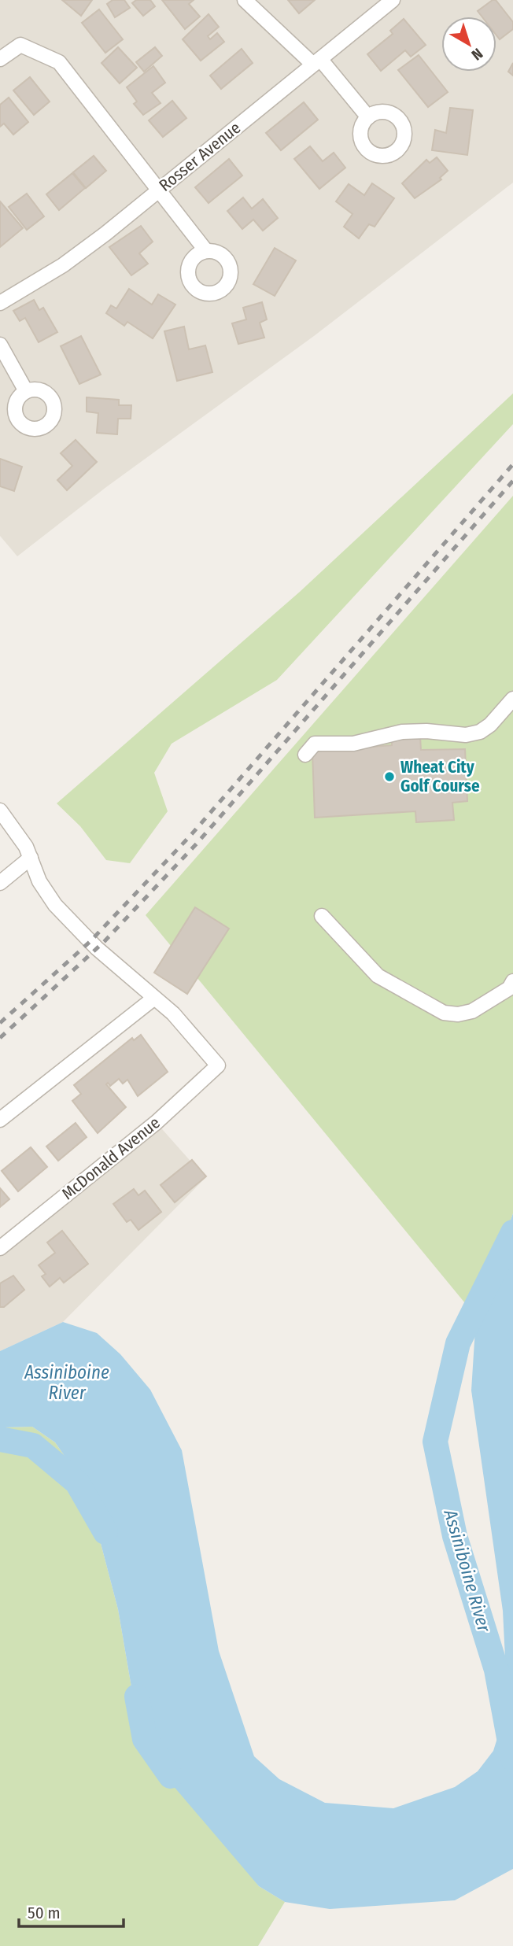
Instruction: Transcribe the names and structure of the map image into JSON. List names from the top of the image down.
{
  "streets": {
    "street": ["Rosser Avenue", "McDonald Avenue"]
  },
  "water": ["Assiniboine River"],
  "places": ["Wheat City Golf Course"],
  "scale_bar": "50 m",
  "north": "bottom right"
}
